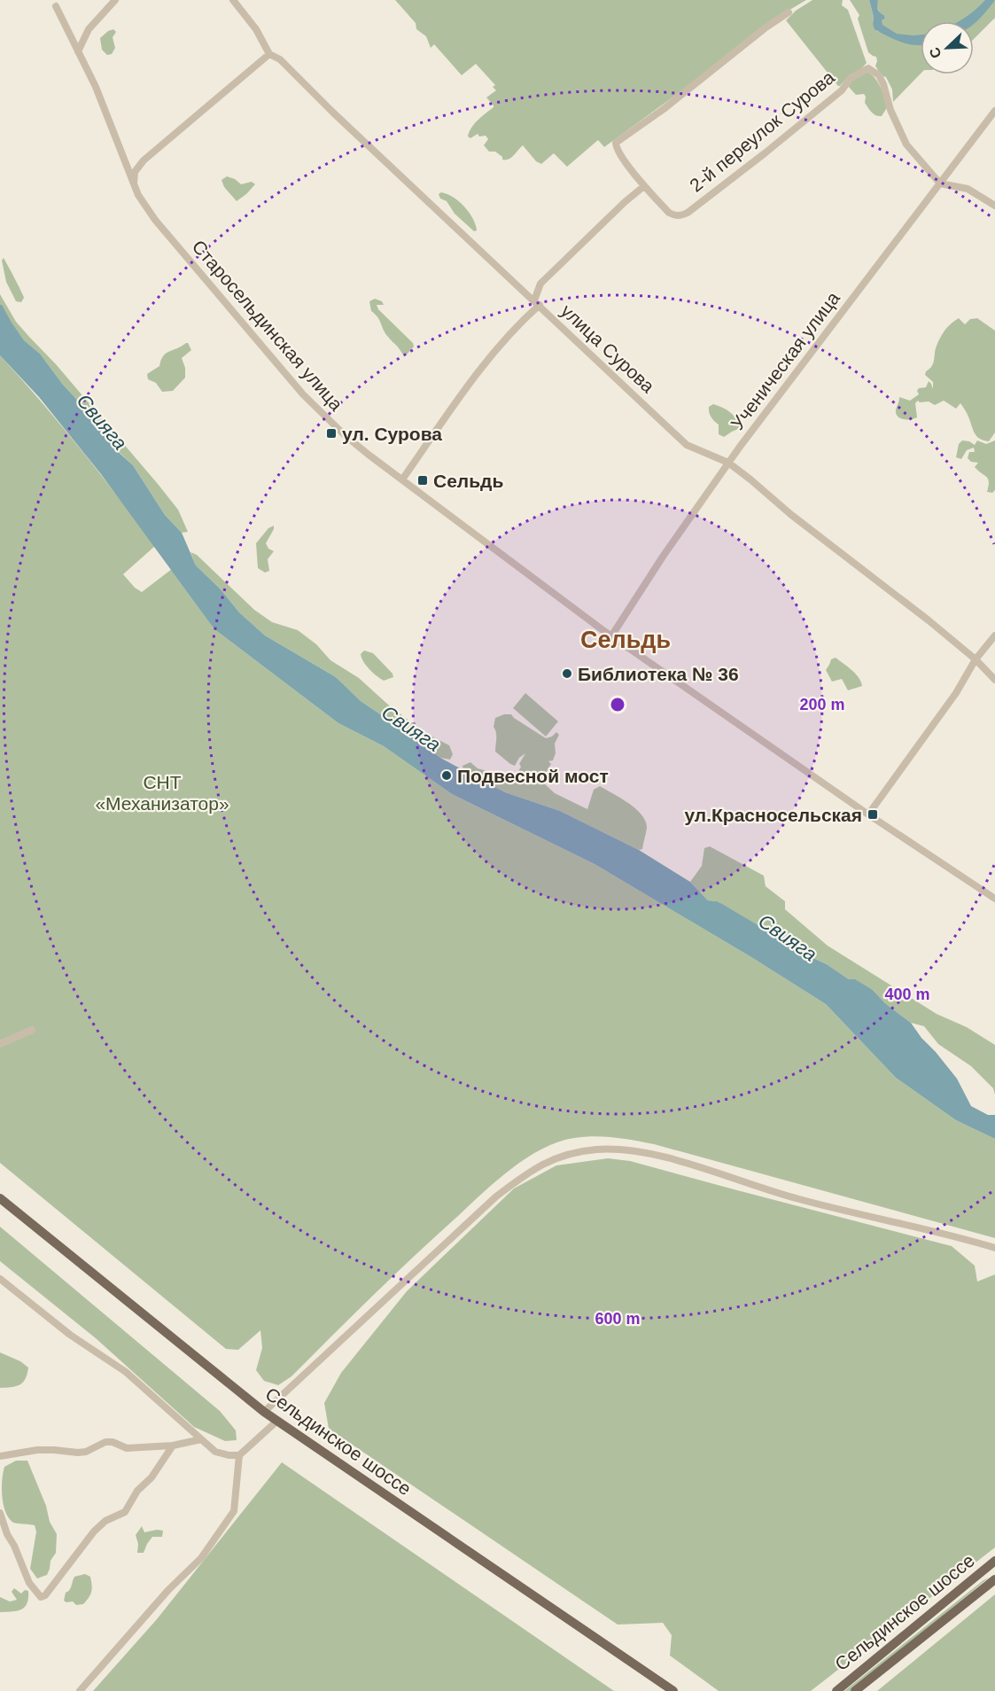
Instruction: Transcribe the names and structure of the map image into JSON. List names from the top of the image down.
{
  "streets": {
    "main road": ["Сельдинское шоссе"],
    "street": [
      "2-й переулок Сурова",
      "Старосельдинская улица",
      "улица Сурова",
      "Ученическая улица"
    ]
  },
  "crossings": [
    ["2-й переулок Сурова", "Ученическая улица"],
    ["Старосельдинская улица", "Ученическая улица"],
    ["улица Сурова", "Ученическая улица"]
  ],
  "districts": ["Сельдь"],
  "water": ["Свияга"],
  "parks": ["СНТ «Механизатор»"],
  "places": {
    "transit": ["ул. Сурова", "Сельдь", "ул.Красносельская"],
    "other": ["Библиотека № 36", "Подвесной мост"]
  },
  "north": "bottom left",
  "rings": ["200 m", "400 m", "600 m"]
}
